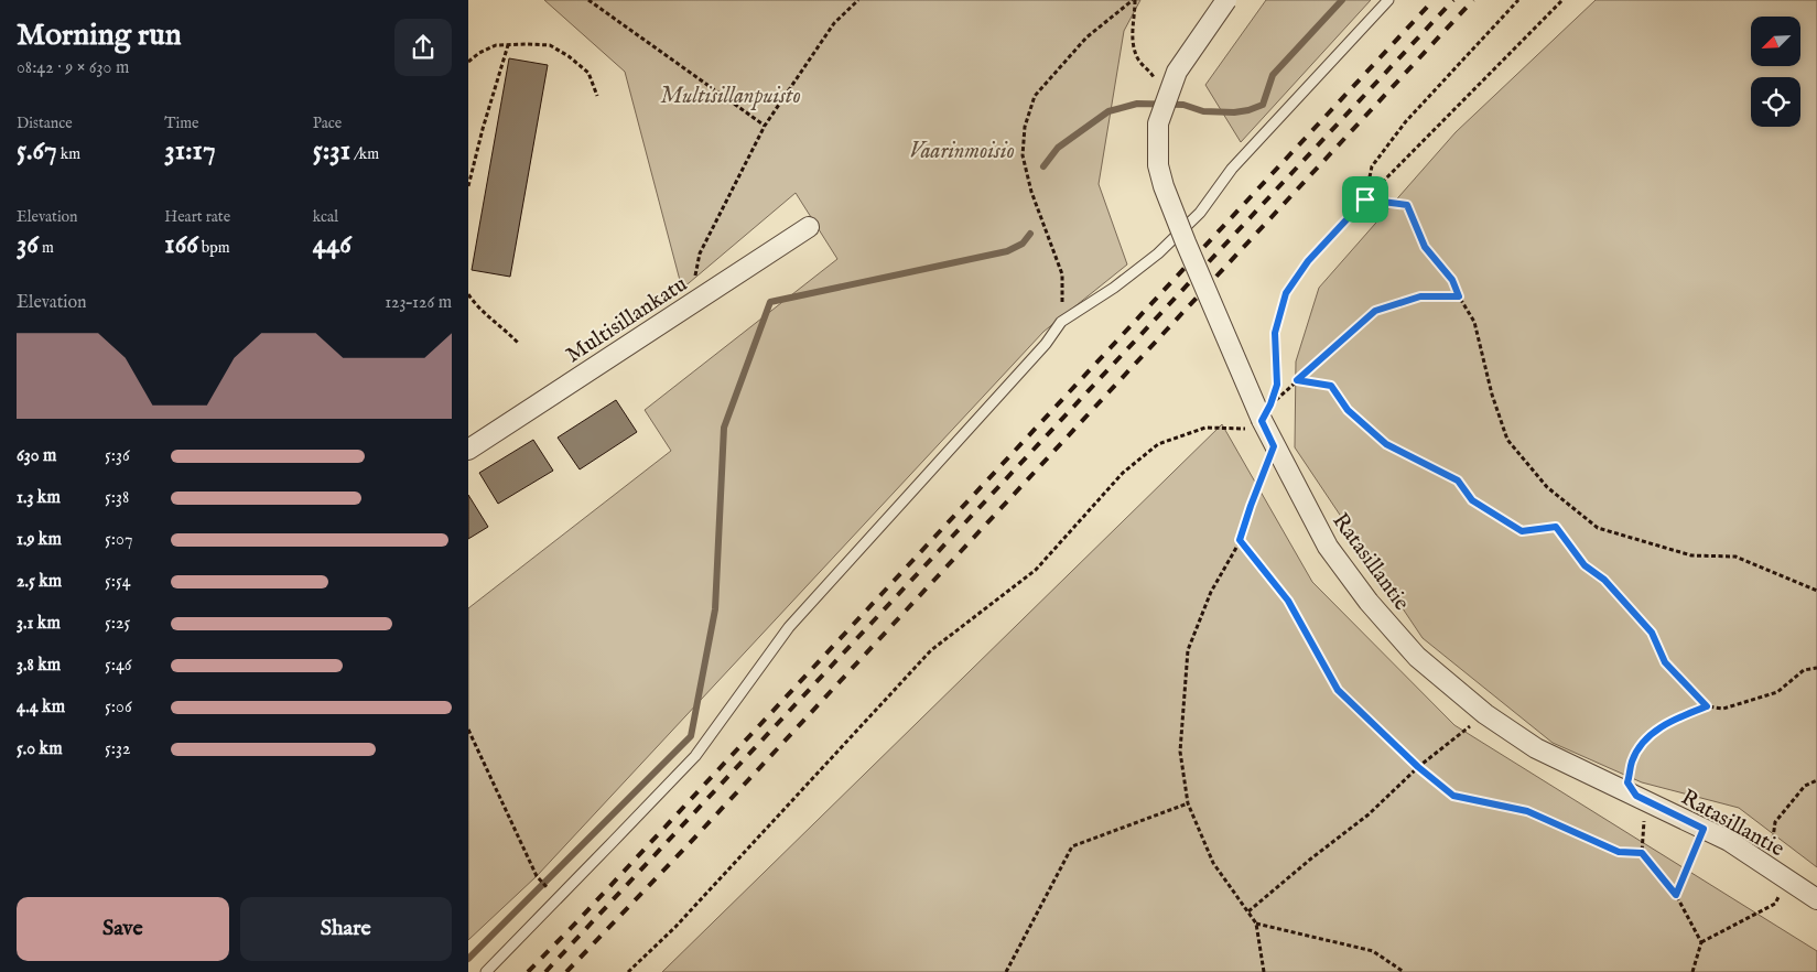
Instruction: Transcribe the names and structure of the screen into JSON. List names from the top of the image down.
{
  "streets": {
    "street": ["Multisillankatu", "Ratasillantie"]
  },
  "parks": ["Multisillanpuisto", "Vaarinmoisio"],
  "north": "bottom left",
  "page": {
    "heading": ["Morning run", "08:42 · 9 × 630 m"],
    "stats": [
      ["Distance", "5.67 km"],
      ["Time", "31:17"],
      ["Pace", "5:31 /km"],
      ["Elevation", "36 m"],
      ["Heart rate", "166 bpm"],
      ["kcal", "446"]
    ],
    "chart": ["Elevation", "123–126 m"],
    "list": [
      {
        "name": "630 m",
        "note": "5:36"
      },
      {
        "name": "1.3 km",
        "note": "5:38"
      },
      {
        "name": "1.9 km",
        "note": "5:07"
      },
      {
        "name": "2.5 km",
        "note": "5:54"
      },
      {
        "name": "3.1 km",
        "note": "5:25"
      },
      {
        "name": "3.8 km",
        "note": "5:46"
      },
      {
        "name": "4.4 km",
        "note": "5:06"
      },
      {
        "name": "5.0 km",
        "note": "5:32"
      }
    ],
    "buttons": ["Save", "Share"]
  }
}
